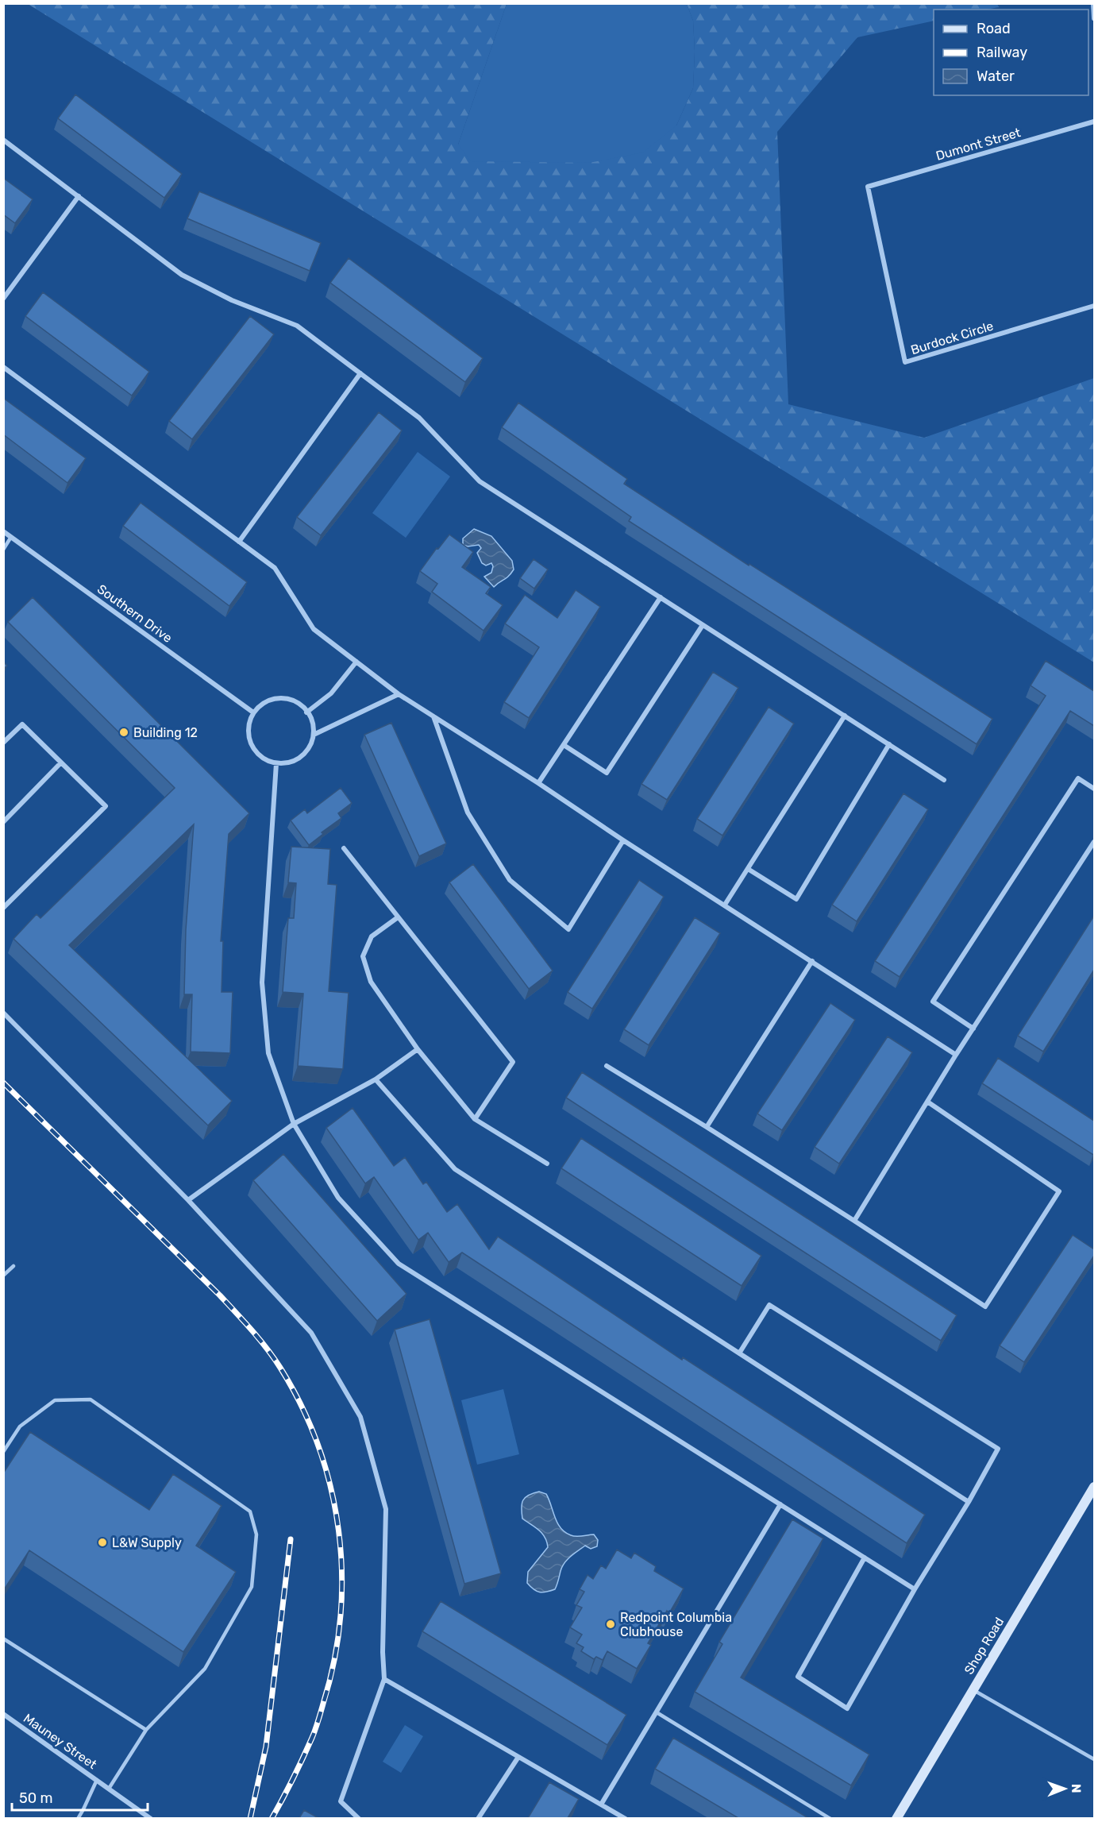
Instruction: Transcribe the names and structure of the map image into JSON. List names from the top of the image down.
{
  "streets": {
    "street": [
      "Dumont Street",
      "Burdock Circle",
      "Southern Drive",
      "Shop Road",
      "Mauney Street"
    ]
  },
  "crossings": [
    ["Dumont Street", "Burdock Circle"]
  ],
  "places": ["Building 12", "L&W Supply", "Redpoint Columbia Clubhouse"],
  "legend": ["Road", "Railway", "Water"],
  "scale_bar": "50 m",
  "north": "right"
}
